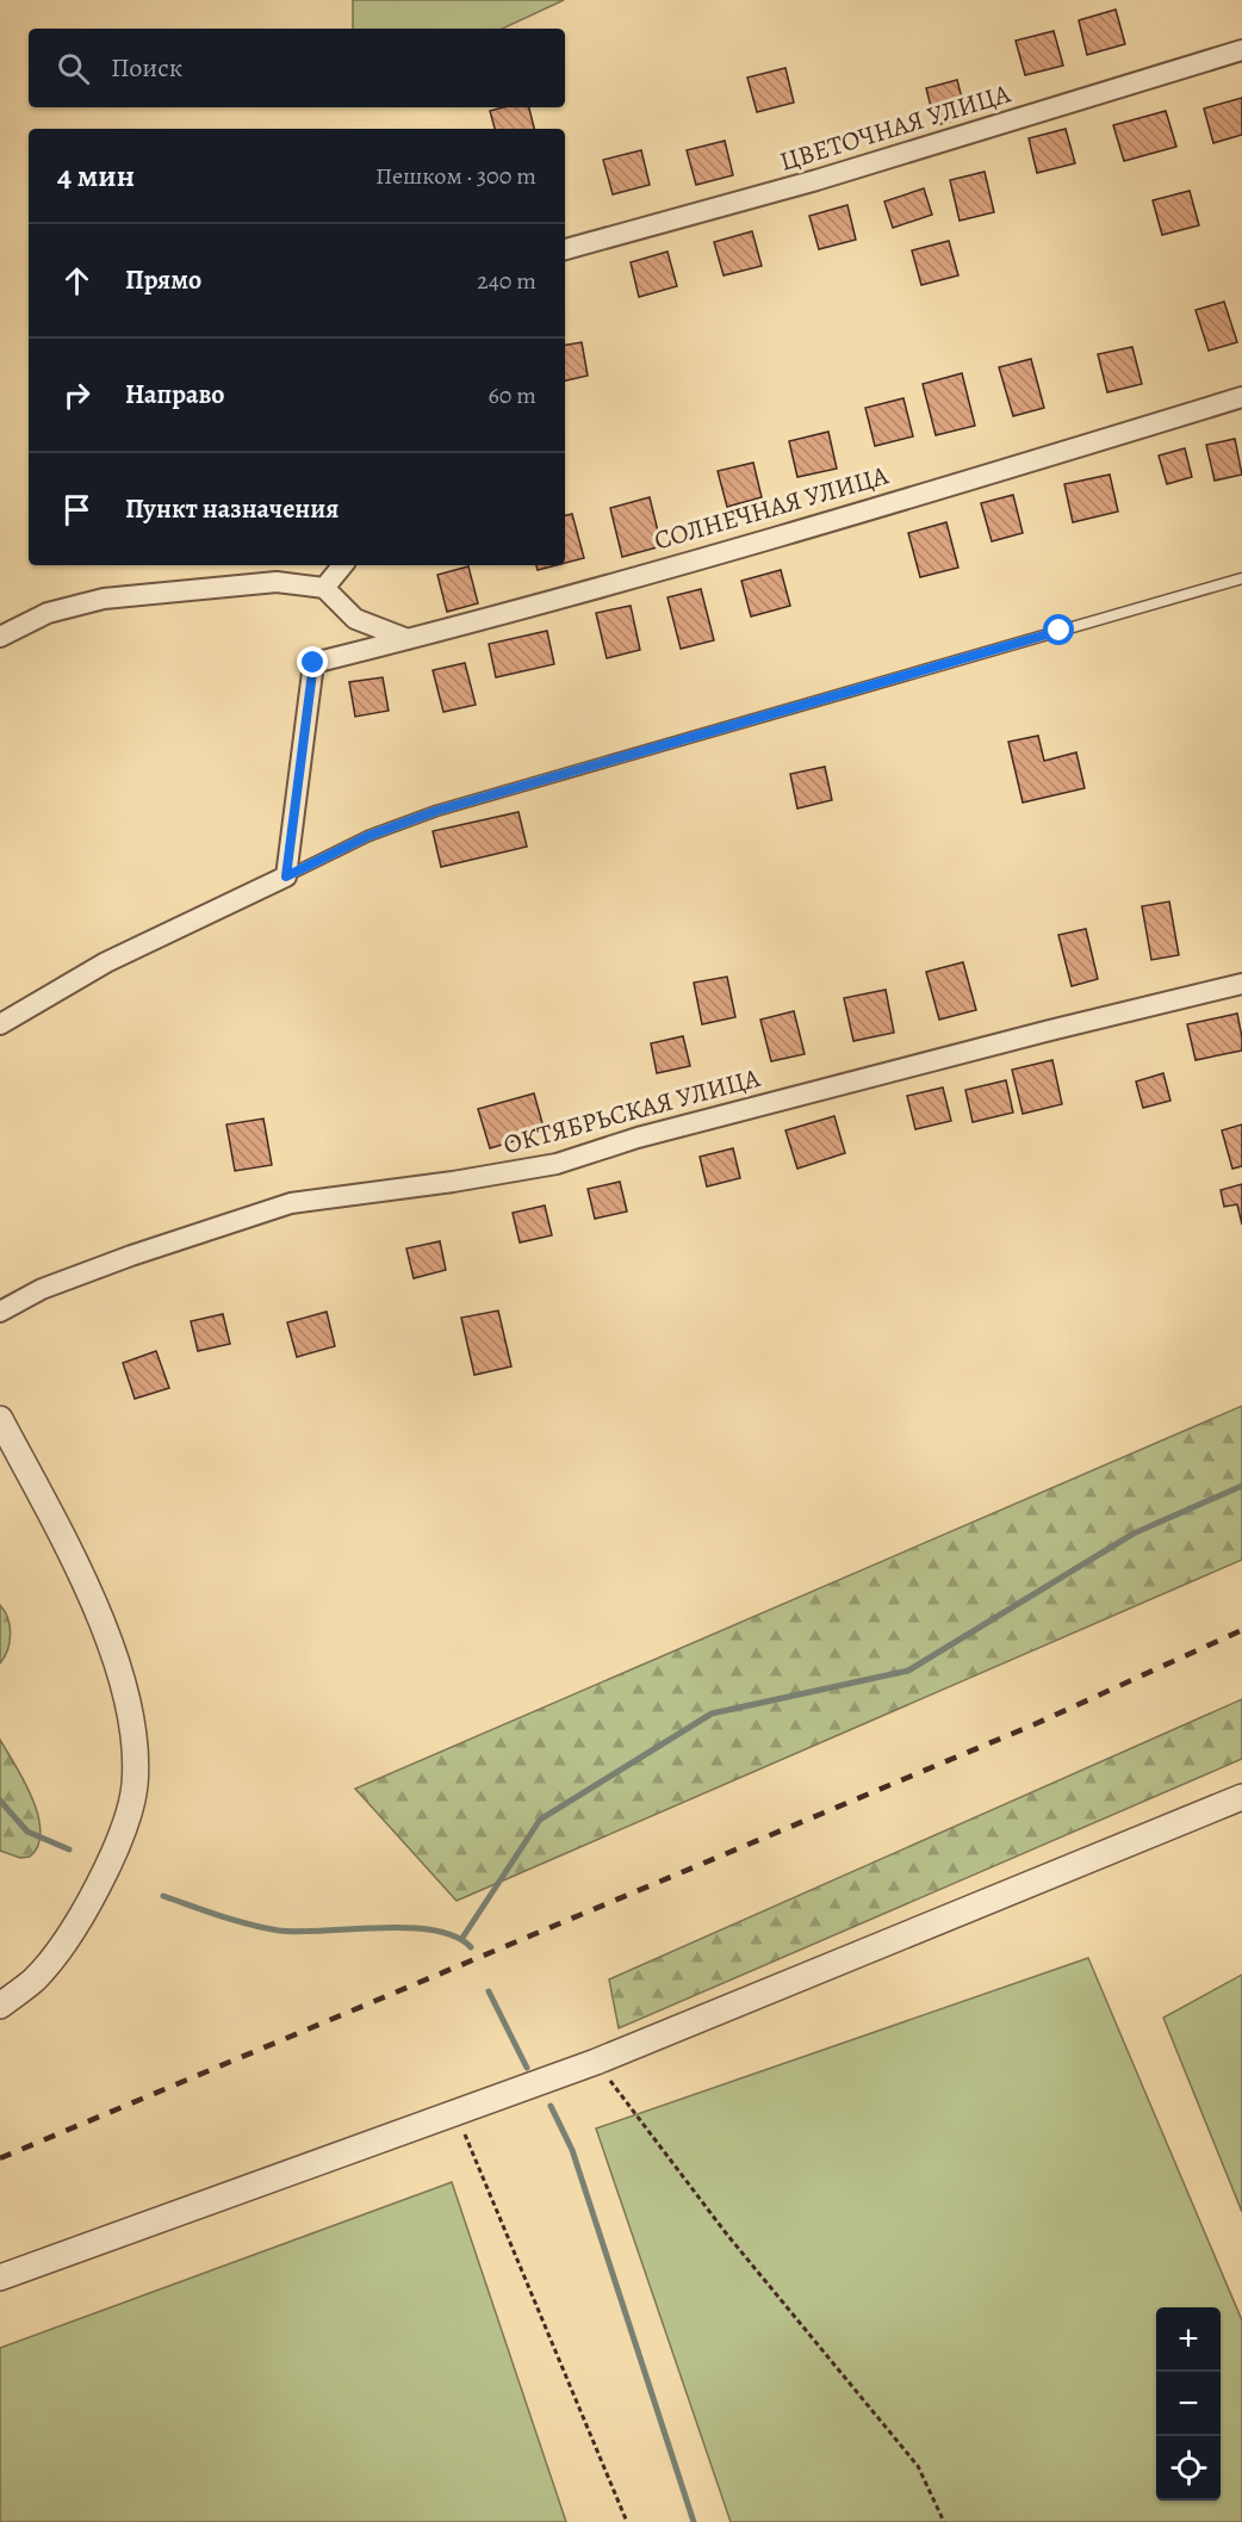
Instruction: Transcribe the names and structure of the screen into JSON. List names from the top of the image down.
{
  "streets": {
    "street": ["ЦВЕТОЧНАЯ УЛИЦА", "СОЛНЕЧНАЯ УЛИЦА", "ОКТЯБРЬСКАЯ УЛИЦА"]
  },
  "page": {
    "search": "Поиск",
    "heading": ["4 мин", "Пешком · 300 m"],
    "list": [
      ["Прямо", "240 m"],
      ["Направо", "60 m"],
      "Пункт назначения"
    ],
    "map_buttons": ["+", "−"]
  }
}
